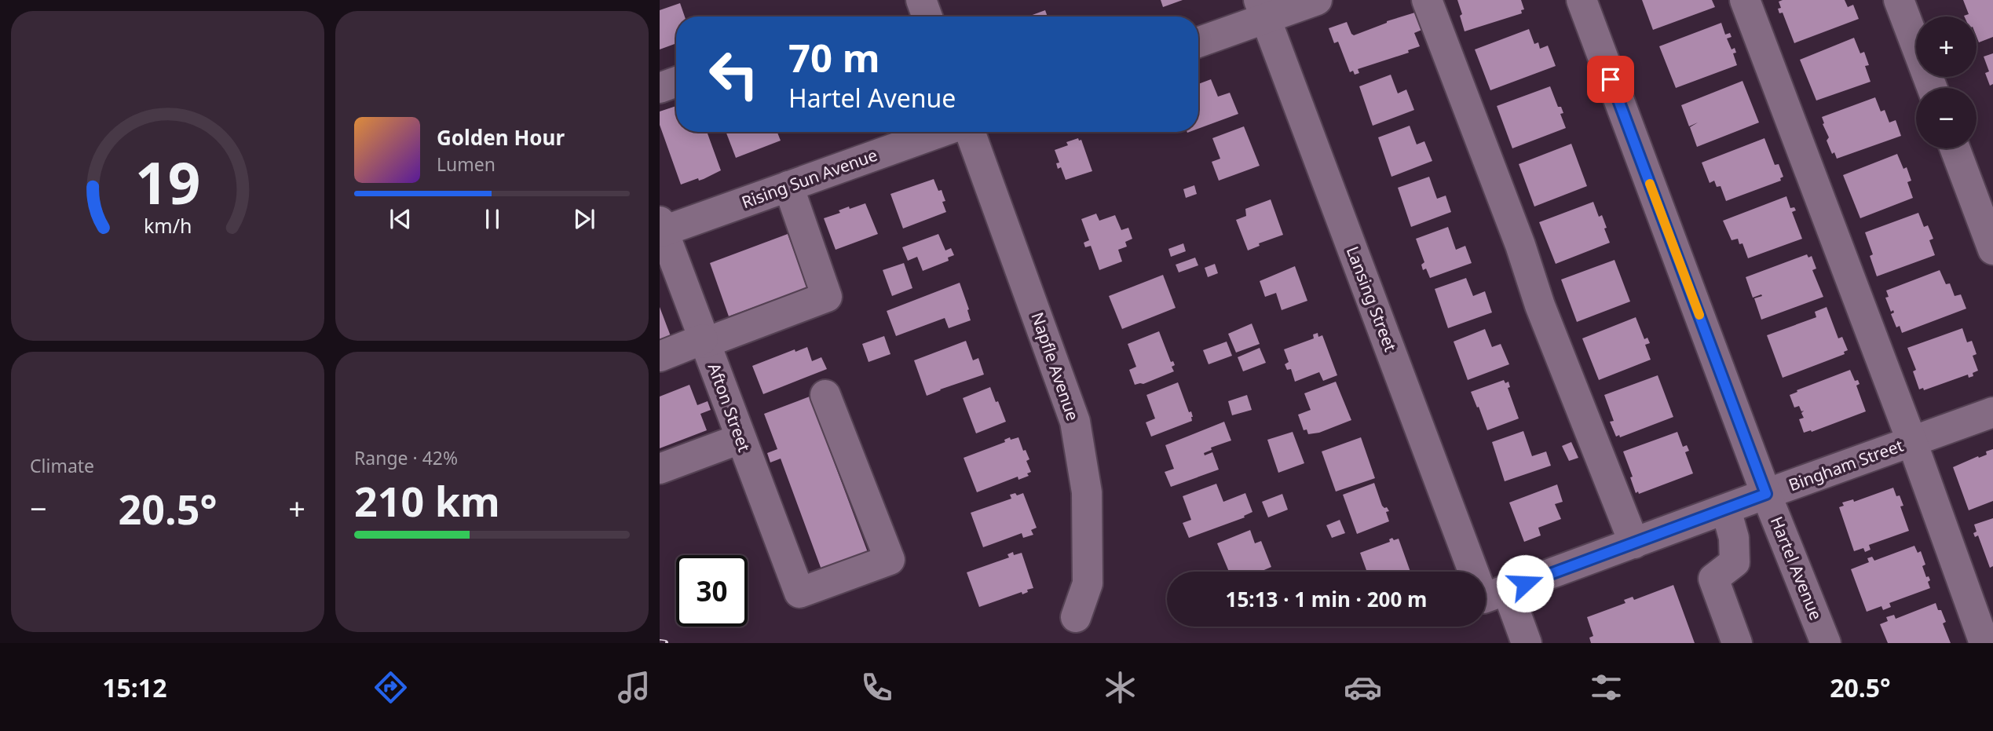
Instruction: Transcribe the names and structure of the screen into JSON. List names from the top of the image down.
{
  "streets": {
    "street": [
      "Rising Sun Avenue",
      "Lansing Street",
      "Napfle Avenue",
      "Afton Street",
      "Bingham Street",
      "Hartel Avenue"
    ]
  },
  "crossings": [
    ["Rising Sun Avenue", "Afton Street"],
    ["Lansing Street", "Bingham Street"],
    ["Bingham Street", "Hartel Avenue"]
  ],
  "page": {
    "map_buttons": ["+", "−"],
    "turn": ["70 m", "Hartel Avenue"],
    "song": ["Golden Hour", "Lumen"],
    "tile": [
      "Climate",
      ["Range · 42%", "210 km"]
    ],
    "heat": ["−", "20.5°", "+"],
    "limit": "30",
    "trip": "15:13 · 1 min · 200 m",
    "tabs": ["15:12", "20.5°"],
    "gauge": ["19", "km/h"]
  }
}
